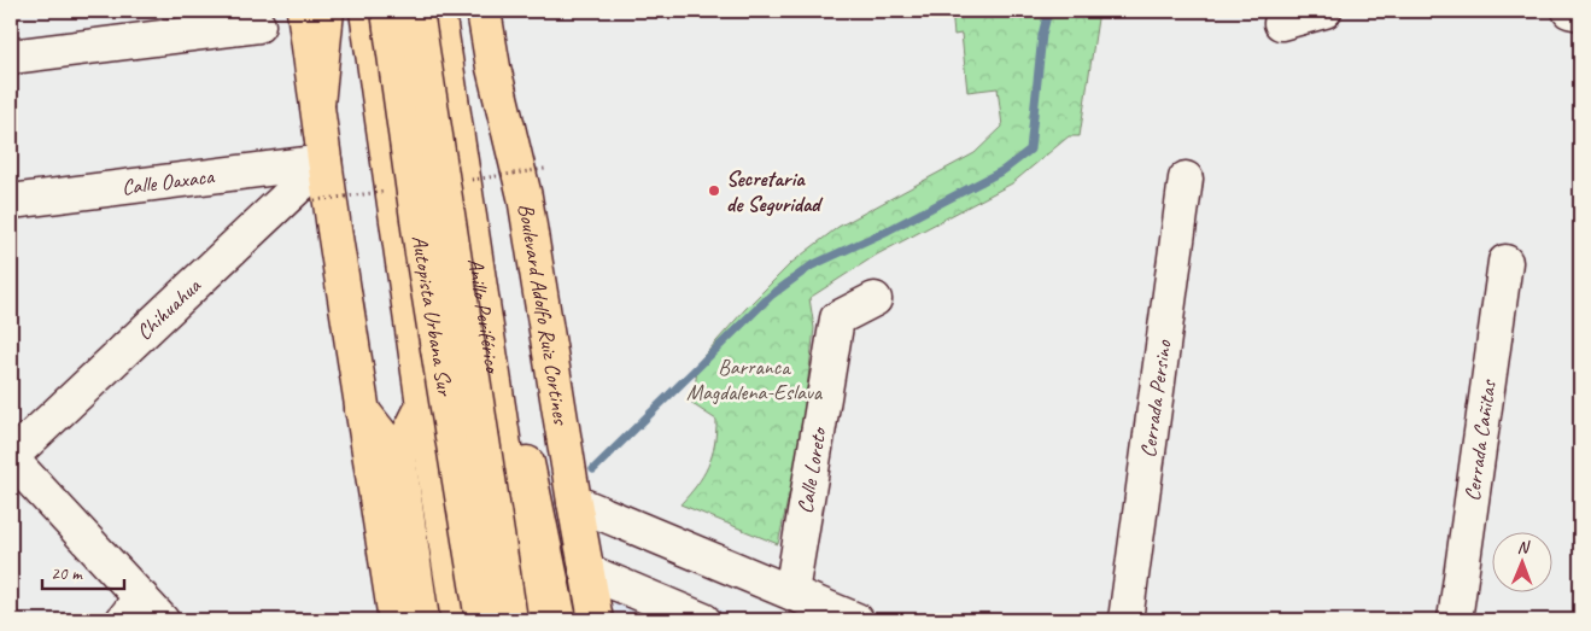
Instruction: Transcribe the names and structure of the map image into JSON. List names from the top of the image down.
{
  "streets": {
    "main road": ["Boulevard Adolfo Ruiz Cortines", "Autopista Urbana Sur", "Anillo Periférico"],
    "street": [
      "Calle Oaxaca",
      "Chihuahua",
      "Cerrada Persino",
      "Cerrada Cañitas",
      "Calle Loreto"
    ]
  },
  "crossings": [
    ["Calle Oaxaca", "Chihuahua"]
  ],
  "parks": ["Barranca Magdalena-Eslava"],
  "places": ["Secretaria de Seguridad"],
  "scale_bar": "20 m",
  "north": "top"
}
